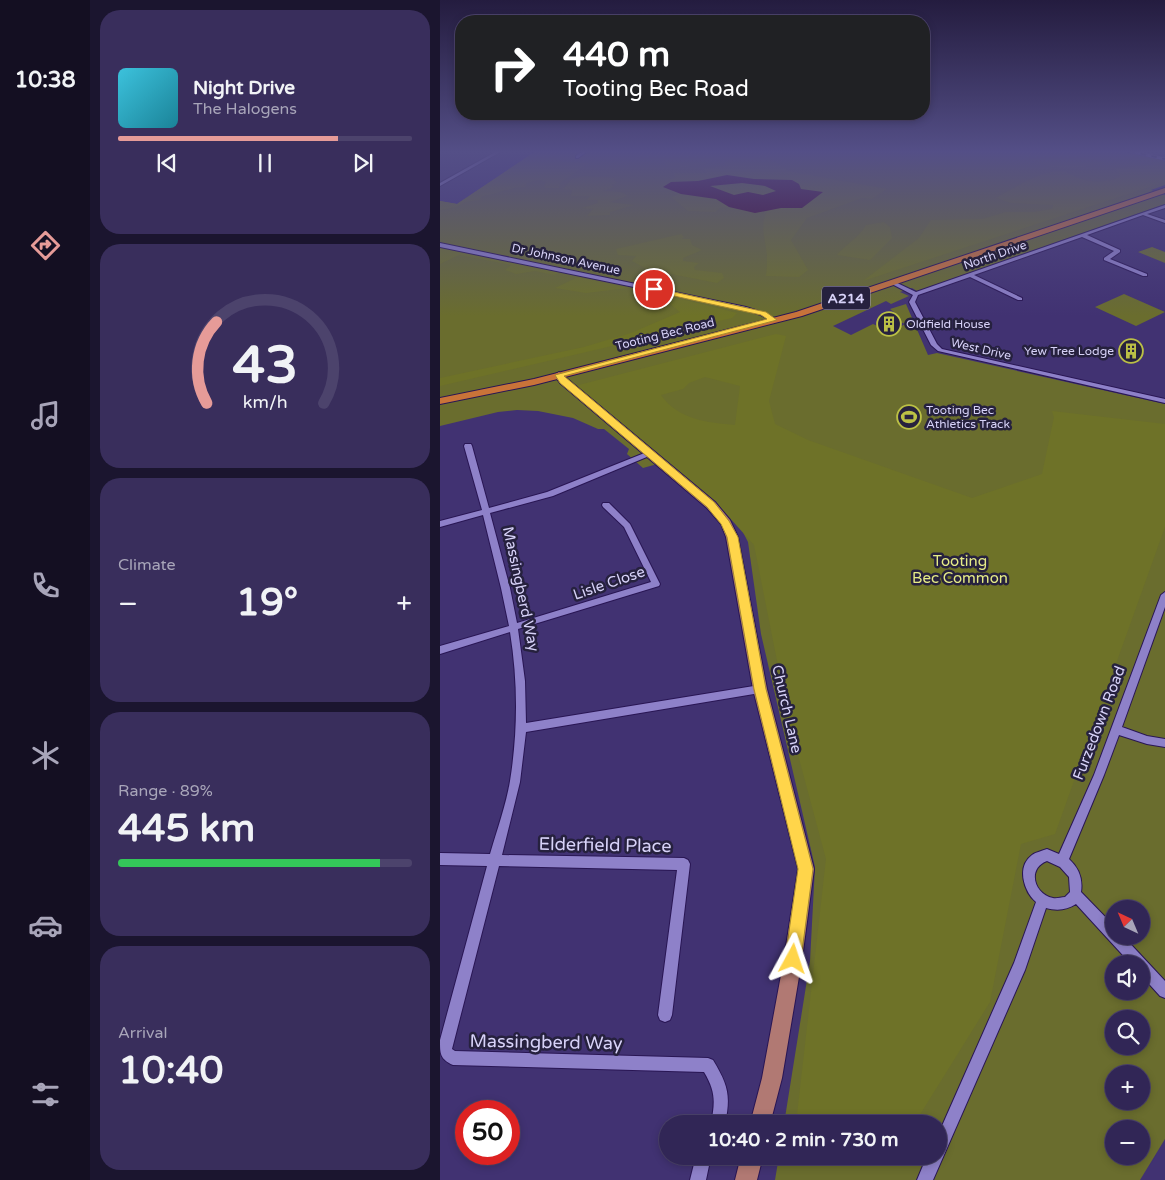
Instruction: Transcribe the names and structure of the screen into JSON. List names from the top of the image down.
{
  "streets": {
    "highway": ["A214", "Tooting Bec Road"],
    "main road": ["Church Lane"],
    "street": [
      "North Drive",
      "Dr Johnson Avenue",
      "West Drive",
      "Lisle Close",
      "Massingberd Way",
      "Furzedown Road",
      "Elderfield Place"
    ]
  },
  "crossings": [
    ["North Drive", "West Drive"],
    ["Dr Johnson Avenue", "Tooting Bec Road"],
    ["Tooting Bec Road", "Church Lane"],
    ["Lisle Close", "Massingberd Way"],
    ["Massingberd Way", "Church Lane"],
    ["Massingberd Way", "Elderfield Place"]
  ],
  "parks": ["Tooting Bec Common"],
  "places": {
    "building": ["Oldfield House", "Yew Tree Lodge"],
    "sports": ["Tooting Bec Athletics Track"]
  },
  "north": "top left",
  "page": {
    "tabs": "10:38",
    "turn": ["440 m", "Tooting Bec Road"],
    "song": ["Night Drive", "The Halogens"],
    "tile": [
      "Climate",
      ["Range · 89%", "445 km"],
      ["Arrival", "10:40"]
    ],
    "heat": ["−", "19°", "+"],
    "map_buttons": ["+", "−"],
    "limit": "50",
    "trip": "10:40 · 2 min · 730 m",
    "gauge": ["43", "km/h"]
  }
}
